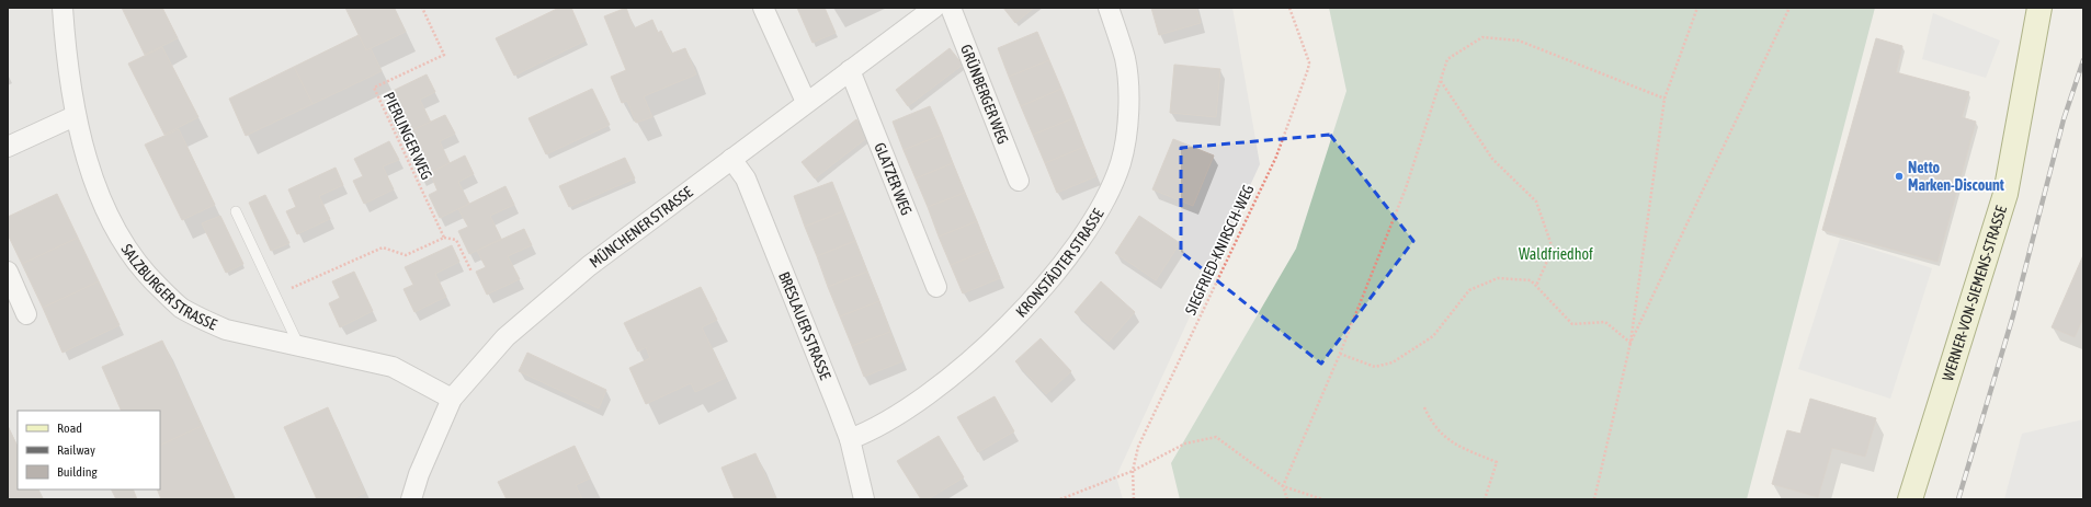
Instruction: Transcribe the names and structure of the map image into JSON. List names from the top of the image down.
{
  "streets": {
    "street": [
      "GRÜNBERGER WEG",
      "GLATZER WEG",
      "MÜNCHENER STRASSE",
      "KRONSTÄDTER STRASSE",
      "SALZBURGER STRASSE",
      "WERNER-VON-SIEMENS-STRASSE",
      "BRESLAUER STRASSE"
    ],
    "path": ["PIERLINGER WEG", "SIEGFRIED-KNIRSCH-WEG"]
  },
  "crossings": [
    ["GLATZER WEG", "MÜNCHENER STRASSE"],
    ["MÜNCHENER STRASSE", "SALZBURGER STRASSE"],
    ["MÜNCHENER STRASSE", "BRESLAUER STRASSE"],
    ["KRONSTÄDTER STRASSE", "BRESLAUER STRASSE"]
  ],
  "parks": ["Waldfriedhof"],
  "places": ["Netto Marken-Discount"],
  "legend": ["Road", "Railway", "Building"]
}
